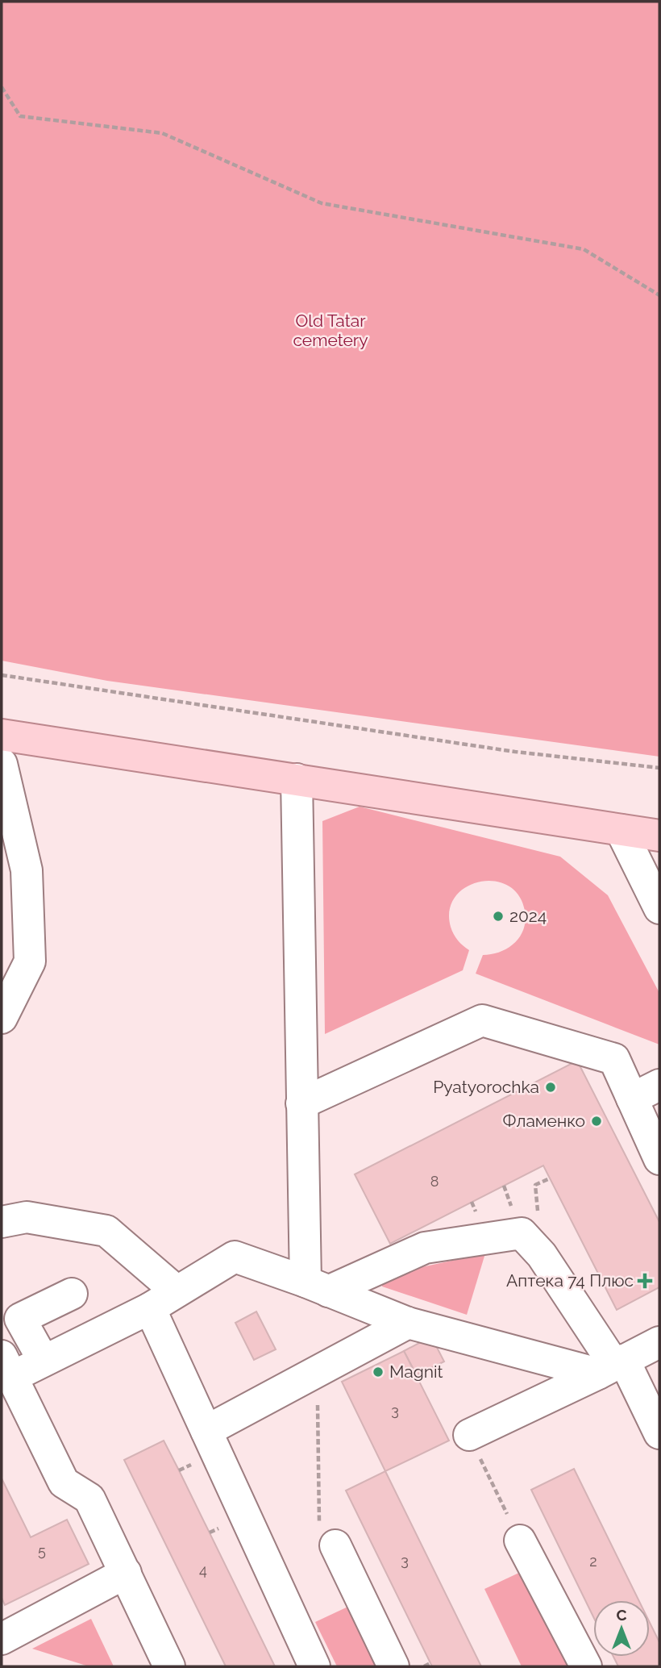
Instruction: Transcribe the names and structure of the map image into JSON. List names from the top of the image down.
{
  "parks": ["Old Tatar cemetery"],
  "places": {
    "other": [
      "2024",
      "Pyatyorochka",
      "Фламенко",
      "Magnit"
    ],
    "health": ["Аптека 74 Плюс"]
  },
  "house_numbers": [
    "8",
    "3",
    "5",
    "3",
    "2",
    "4"
  ],
  "north": "top"
}
